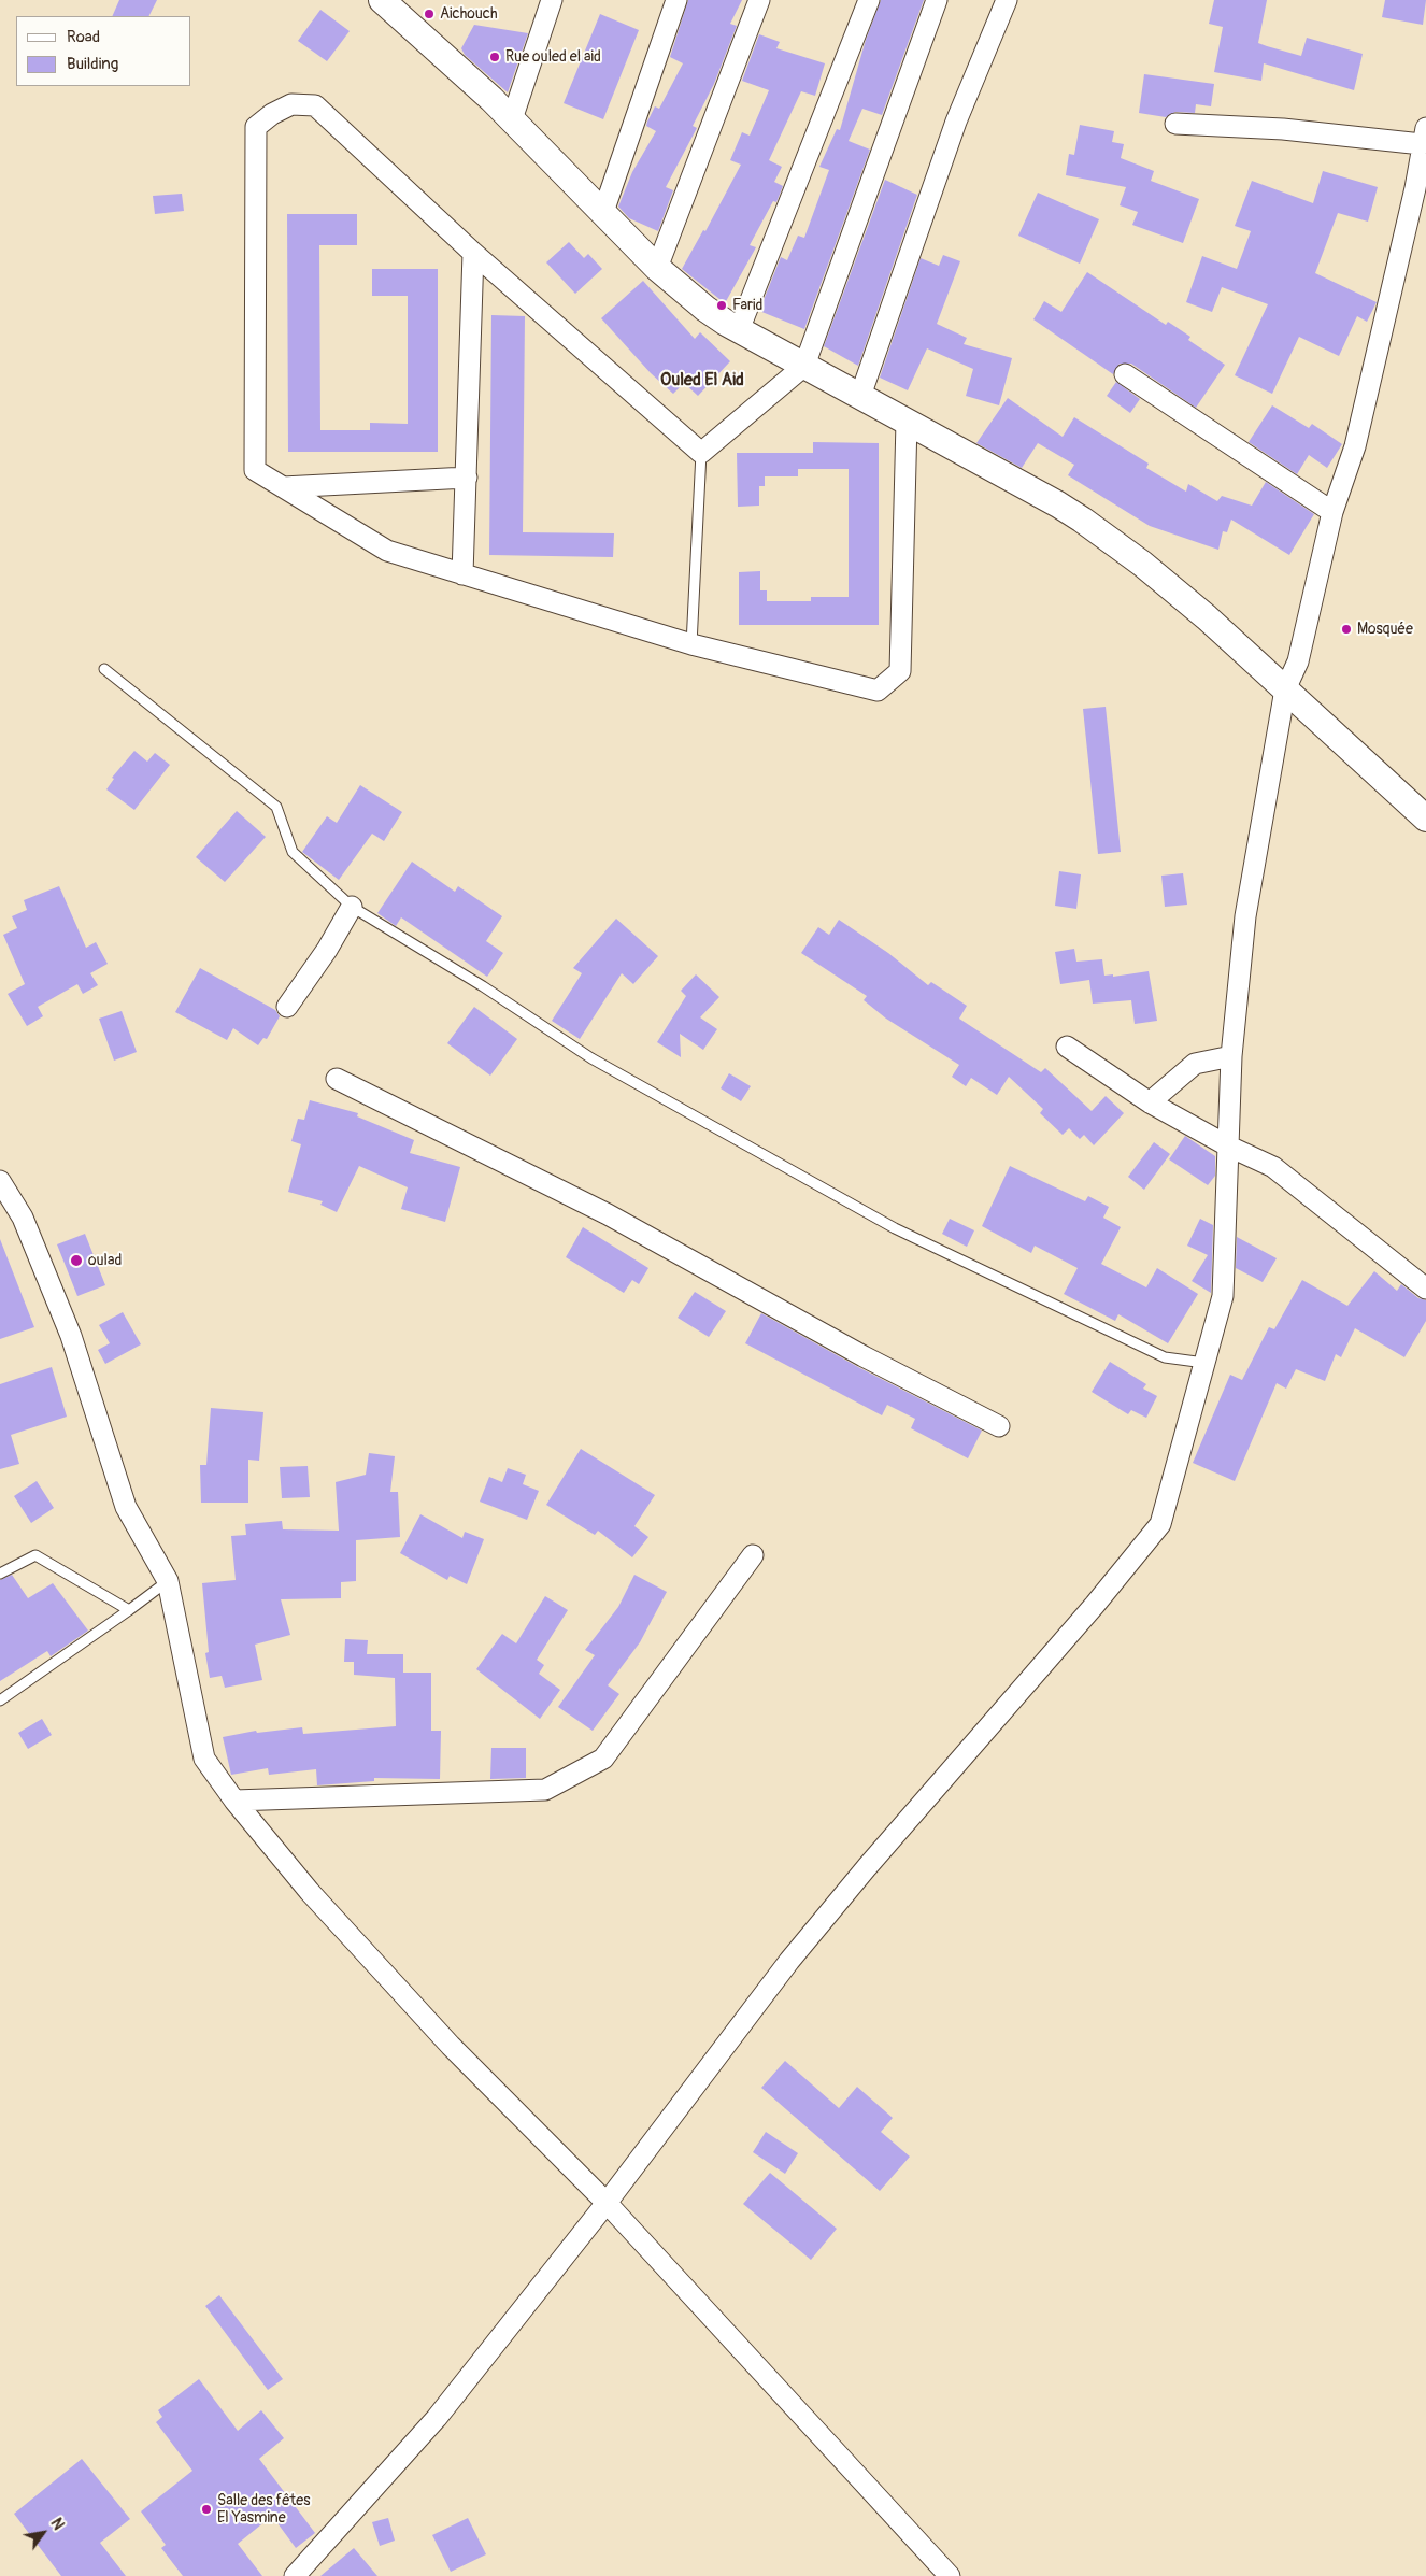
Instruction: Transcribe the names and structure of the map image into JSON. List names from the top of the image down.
{
  "districts": ["Ouled El Aid"],
  "places": [
    "Aichouch",
    "Rue ouled el aid",
    "Farid",
    "Mosquée",
    "oulad",
    "Salle des fêtes El Yasmine"
  ],
  "legend": ["Road", "Building"],
  "north": "top right"
}
